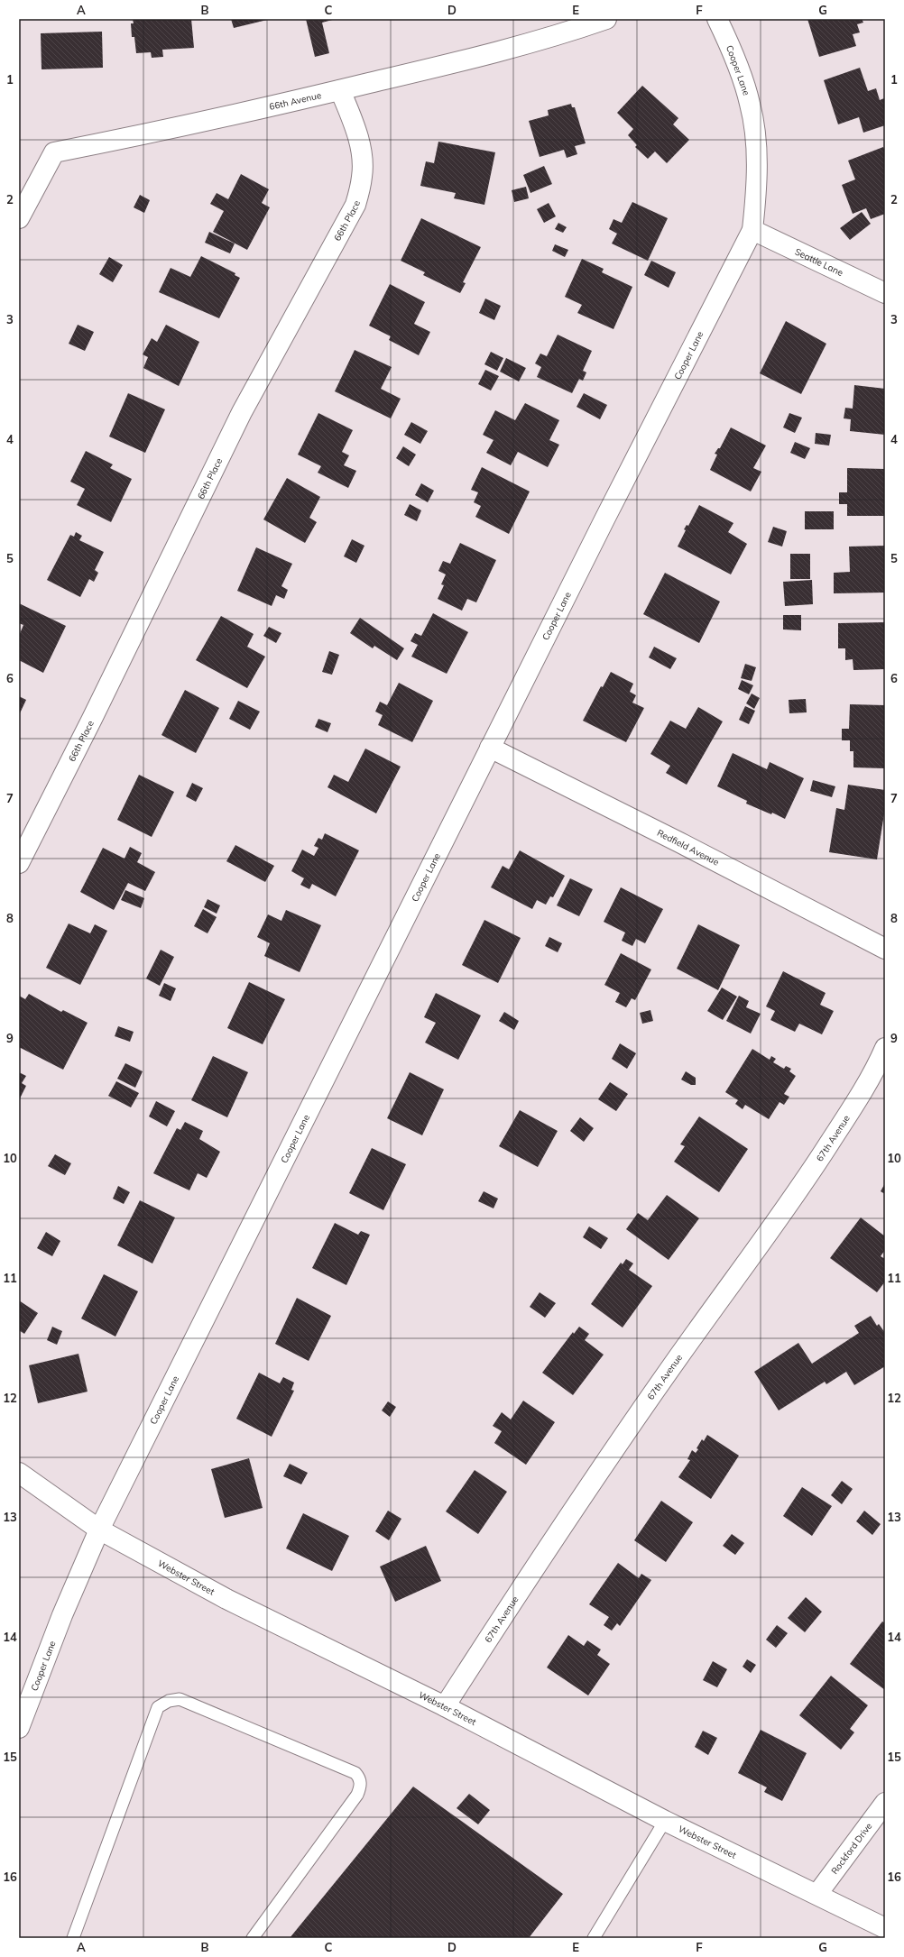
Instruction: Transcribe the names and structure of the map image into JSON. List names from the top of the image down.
{
  "streets": {
    "street": [
      "Cooper Lane",
      "66th Avenue",
      "66th Place",
      "Seattle Lane",
      "Redfield Avenue",
      "67th Avenue",
      "Webster Street",
      "Rockford Drive"
    ]
  },
  "crossings": [
    ["Cooper Lane", "Seattle Lane"],
    ["Cooper Lane", "Redfield Avenue"],
    ["Cooper Lane", "Webster Street"],
    ["66th Avenue", "66th Place"],
    ["67th Avenue", "Webster Street"],
    ["Webster Street", "Rockford Drive"]
  ],
  "grid": {
    "columns": [
      "A",
      "B",
      "C",
      "D",
      "E",
      "F",
      "G"
    ],
    "rows": [
      "1",
      "2",
      "3",
      "4",
      "5",
      "6",
      "7",
      "8",
      "9",
      "10",
      "11",
      "12",
      "13",
      "14",
      "15",
      "16"
    ]
  }
}
